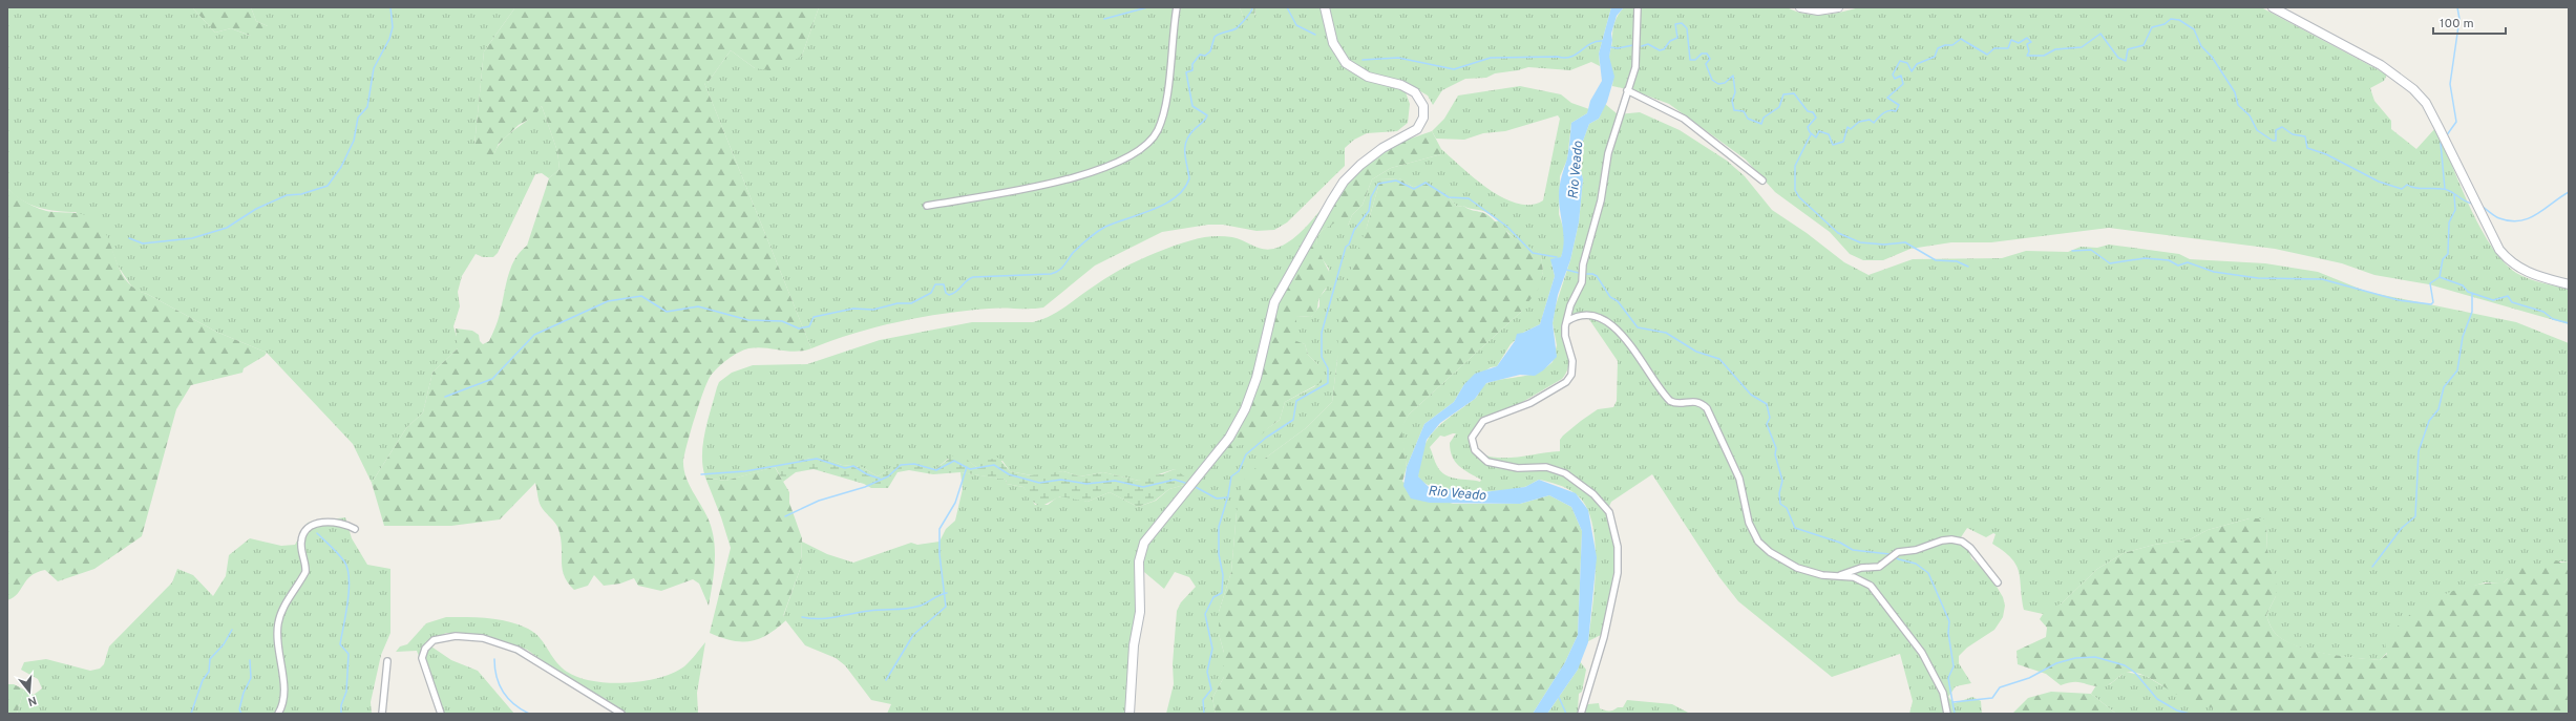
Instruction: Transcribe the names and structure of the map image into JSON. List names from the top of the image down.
{
  "water": ["Rio Veado"],
  "scale_bar": "100 m",
  "north": "bottom"
}
